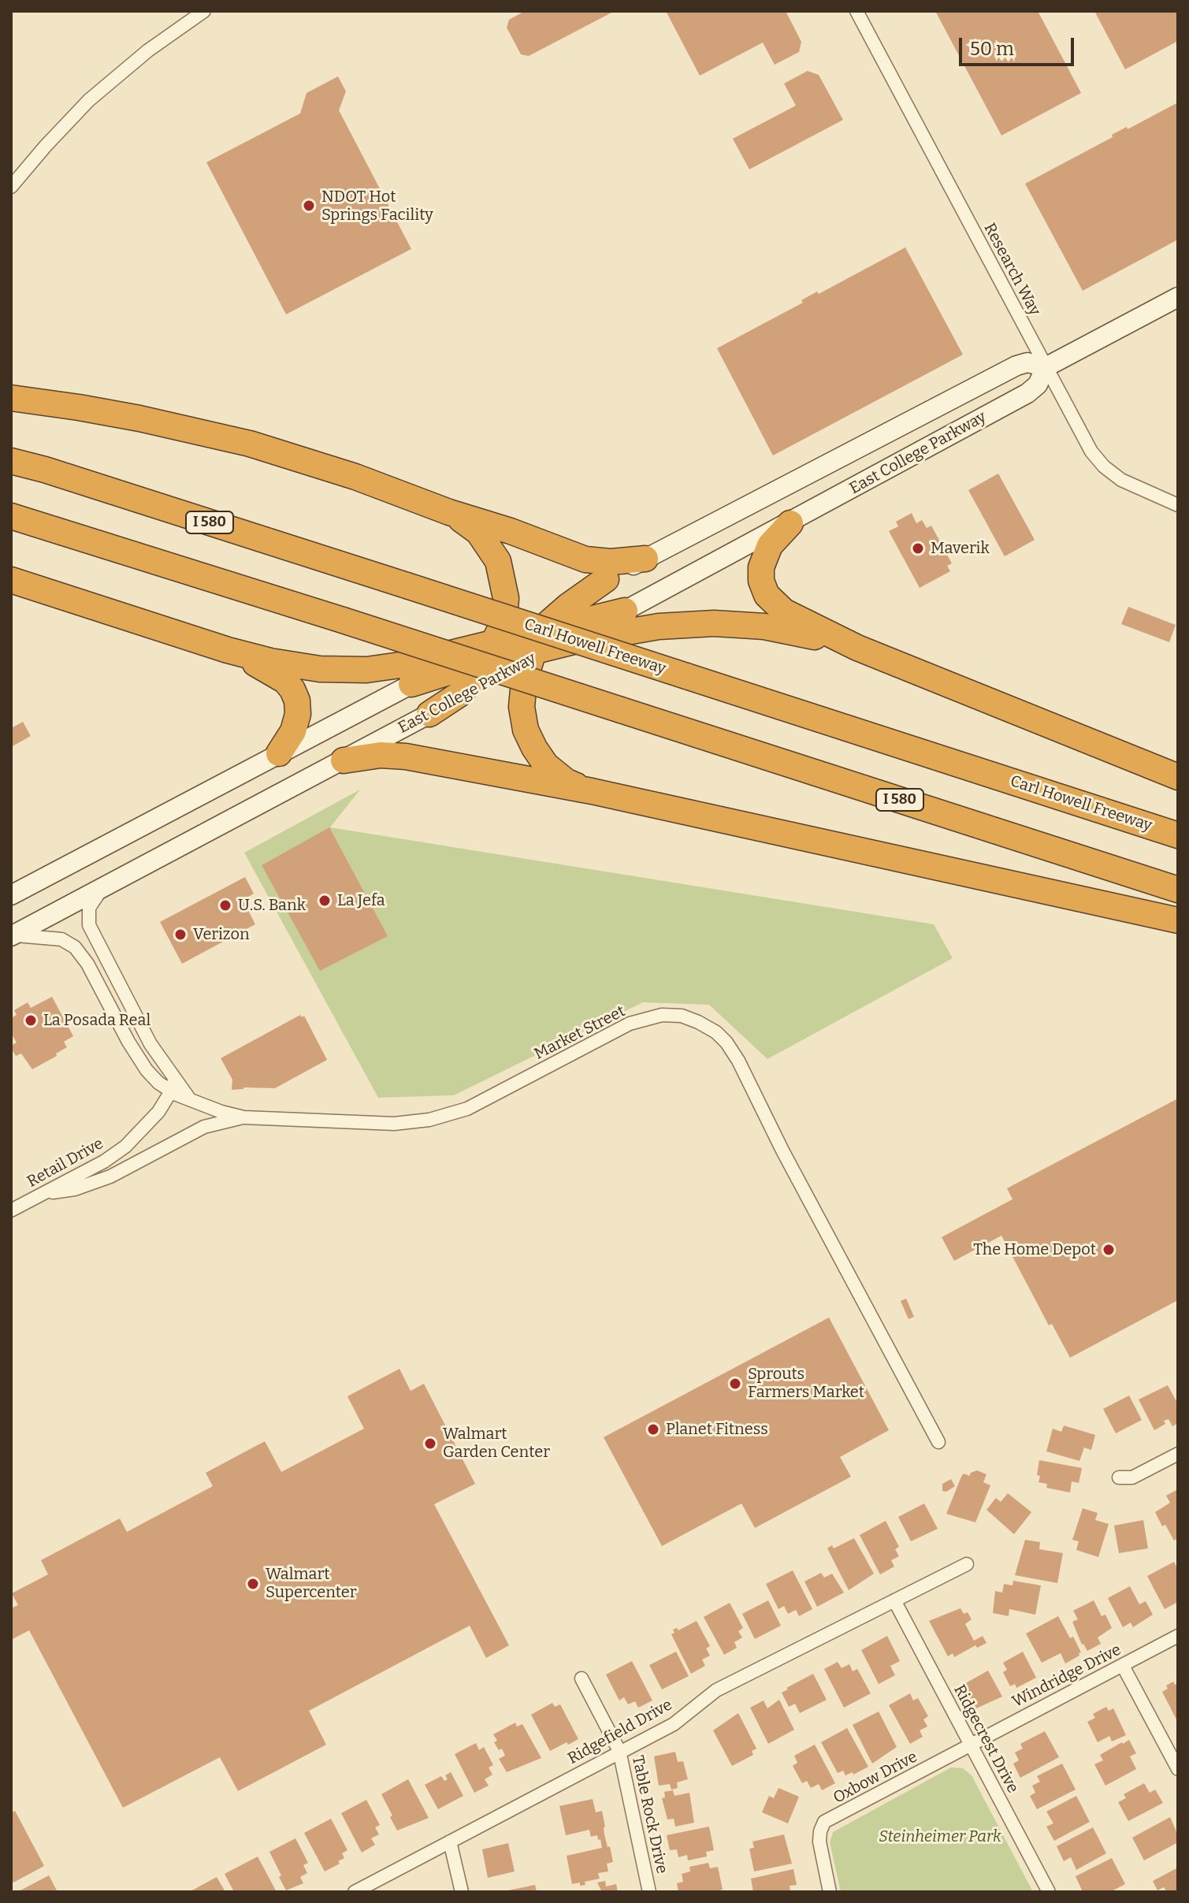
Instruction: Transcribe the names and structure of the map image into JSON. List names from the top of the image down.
{
  "streets": {
    "highway": ["I 580", "Carl Howell Freeway"],
    "main road": ["East College Parkway"],
    "street": [
      "Research Way",
      "Market Street",
      "Retail Drive",
      "Windridge Drive",
      "Ridgefield Drive",
      "Ridgecrest Drive",
      "Oxbow Drive",
      "Table Rock Drive"
    ]
  },
  "crossings": [
    ["Research Way", "East College Parkway"],
    ["East College Parkway", "Market Street"],
    ["Market Street", "Retail Drive"],
    ["Windridge Drive", "Ridgecrest Drive"],
    ["Windridge Drive", "Oxbow Drive"],
    ["Ridgefield Drive", "Ridgecrest Drive"],
    ["Ridgefield Drive", "Table Rock Drive"],
    ["Ridgecrest Drive", "Oxbow Drive"]
  ],
  "parks": ["Steinheimer Park"],
  "places": [
    "NDOT Hot Springs Facility",
    "Maverik",
    "La Jefa",
    "U.S. Bank",
    "Verizon",
    "La Posada Real",
    "The Home Depot",
    "Sprouts Farmers Market",
    "Planet Fitness",
    "Walmart Garden Center",
    "Walmart Supercenter"
  ],
  "scale_bar": "50 m"
}
